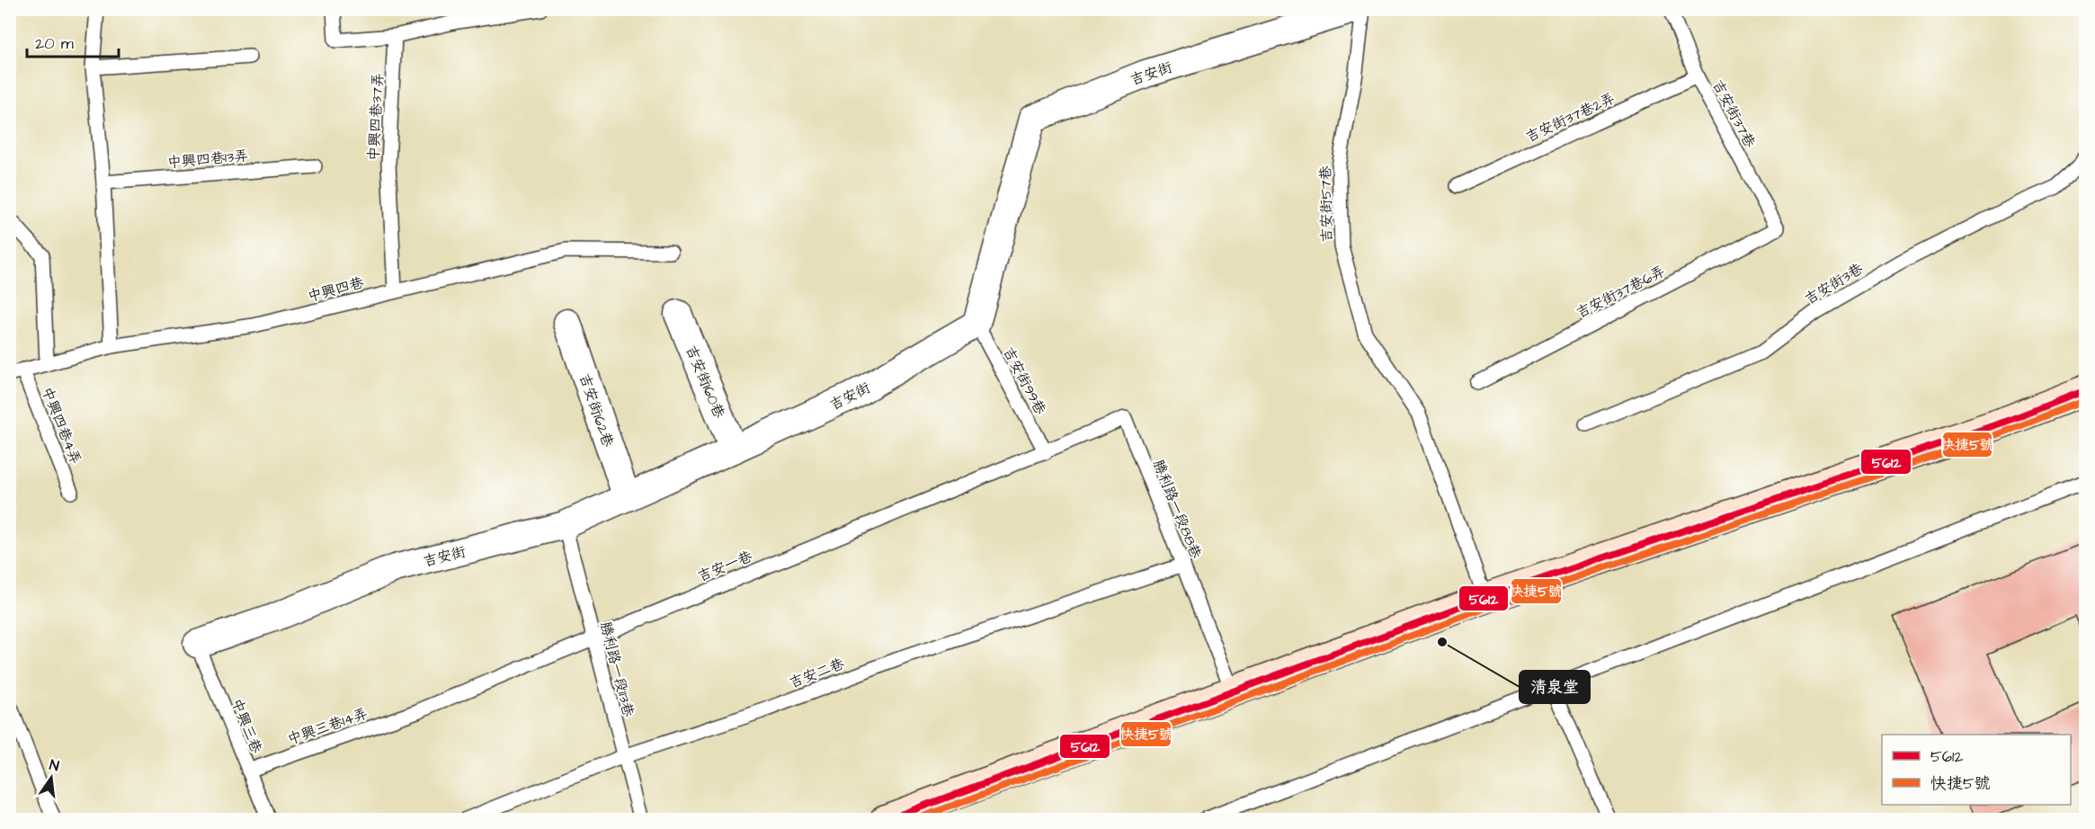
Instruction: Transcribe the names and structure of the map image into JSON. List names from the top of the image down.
{
  "streets": {
    "street": ["吉安街", "吉安街160巷", "吉安街162巷"],
    "lane": [
      "吉安街37巷",
      "中興四巷37弄",
      "吉安街37巷2弄",
      "中興四巷13弄",
      "吉安街57巷",
      "吉安街3巷",
      "中興四巷",
      "吉安街37巷6弄",
      "吉安街99巷",
      "中興四巷4弄",
      "勝利路一段88巷",
      "吉安一巷",
      "勝利路一段113巷",
      "吉安二巷",
      "中興三巷",
      "中興三巷14弄"
    ]
  },
  "crossings": [
    ["吉安街", "吉安街99巷"],
    ["吉安街", "吉安街160巷"],
    ["吉安街", "吉安街162巷"],
    ["吉安街", "勝利路一段113巷"],
    ["吉安街", "中興三巷"],
    ["吉安街37巷", "吉安街37巷2弄"],
    ["吉安街37巷", "吉安街37巷6弄"],
    ["中興四巷37弄", "中興四巷"],
    ["中興四巷", "中興四巷4弄"],
    ["吉安街99巷", "勝利路一段88巷"],
    ["吉安街99巷", "吉安一巷"],
    ["勝利路一段88巷", "吉安一巷"],
    ["勝利路一段88巷", "吉安二巷"],
    ["吉安一巷", "勝利路一段113巷"],
    ["吉安一巷", "中興三巷14弄"],
    ["勝利路一段113巷", "吉安二巷"],
    ["中興三巷", "中興三巷14弄"]
  ],
  "places": ["清泉堂"],
  "lines": ["transit line 5612", "transit line 快捷5號"],
  "legend": ["5612", "快捷5號"],
  "scale_bar": "20 m",
  "north": "top"
}
